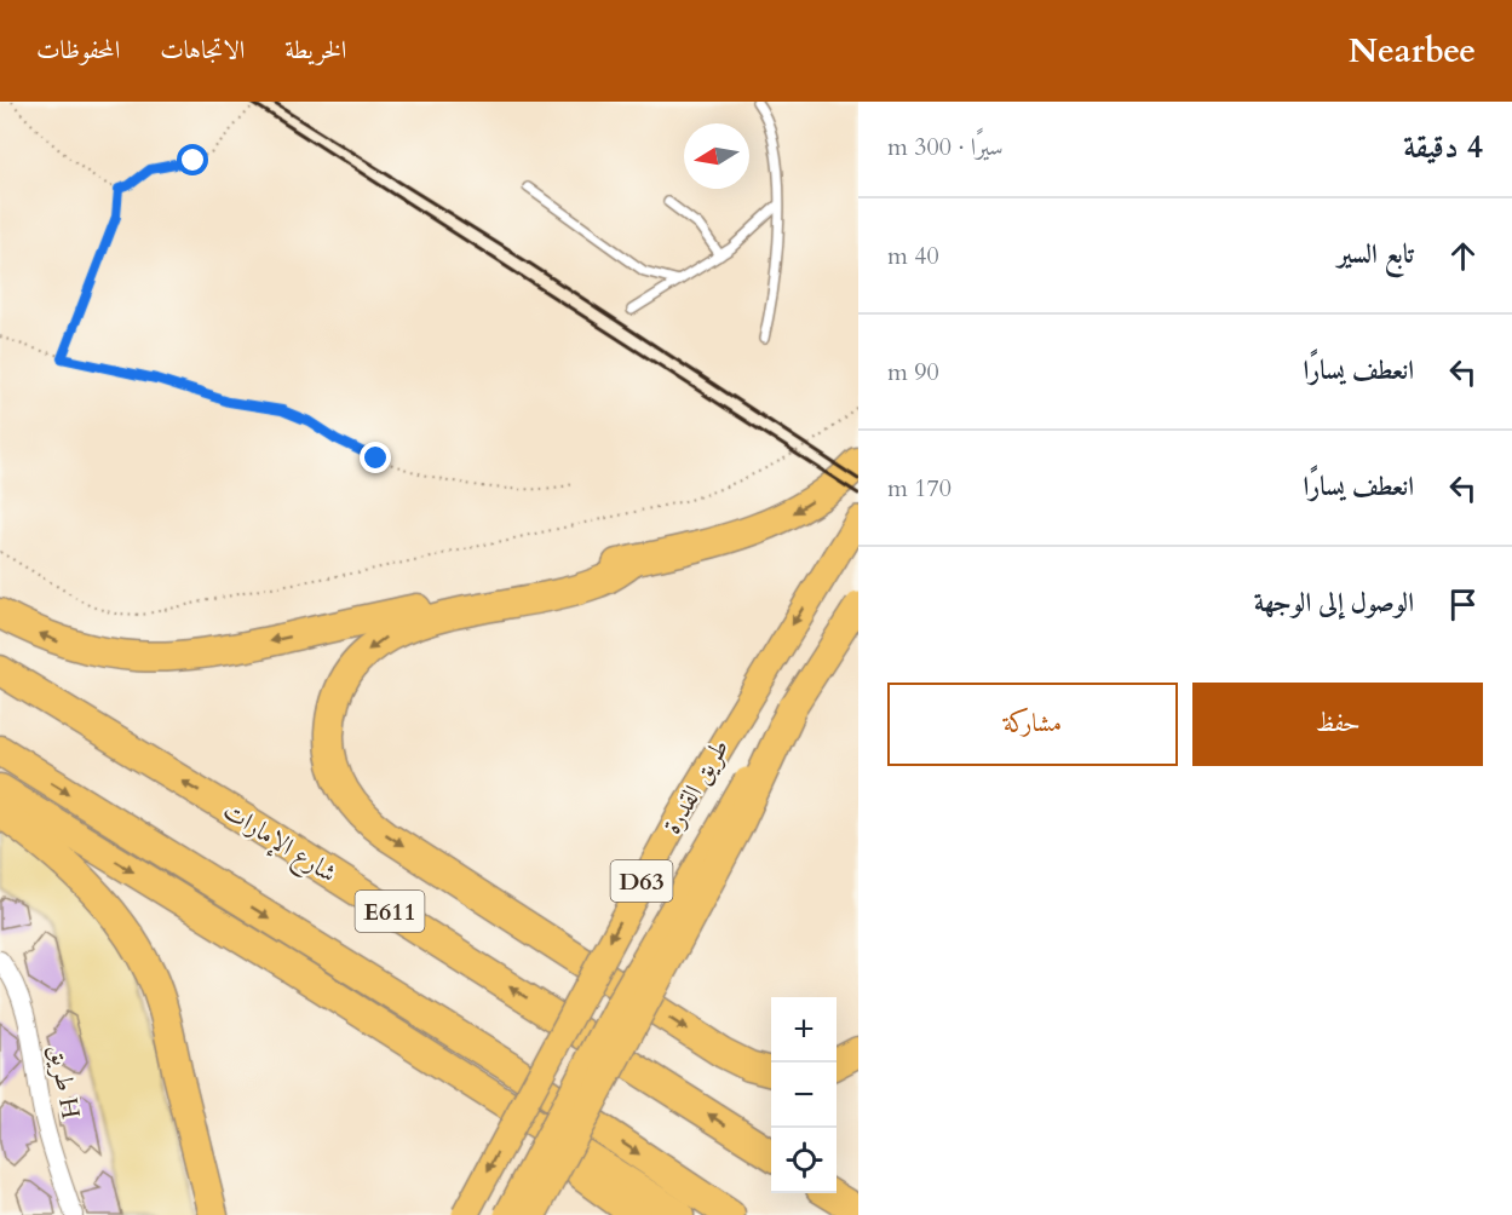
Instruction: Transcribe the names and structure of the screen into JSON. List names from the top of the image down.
{
  "streets": {
    "highway": ["شارع الإمارات", "E611"],
    "main road": ["طريق القدرة", "D63"],
    "street": ["طريق H"]
  },
  "north": "left",
  "page": {
    "header": "Nearbee",
    "nav": ["الخريطة", "الاتجاهات", "المحفوظات"],
    "heading": ["4 دقيقة", "سيرًا · 300 m"],
    "list": [
      ["تابع السير", "40 m"],
      ["انعطف يسارًا", "90 m"],
      ["انعطف يسارًا", "170 m"],
      "الوصول إلى الوجهة"
    ],
    "buttons": ["حفظ", "مشاركة"],
    "map_buttons": ["+", "−"]
  }
}
